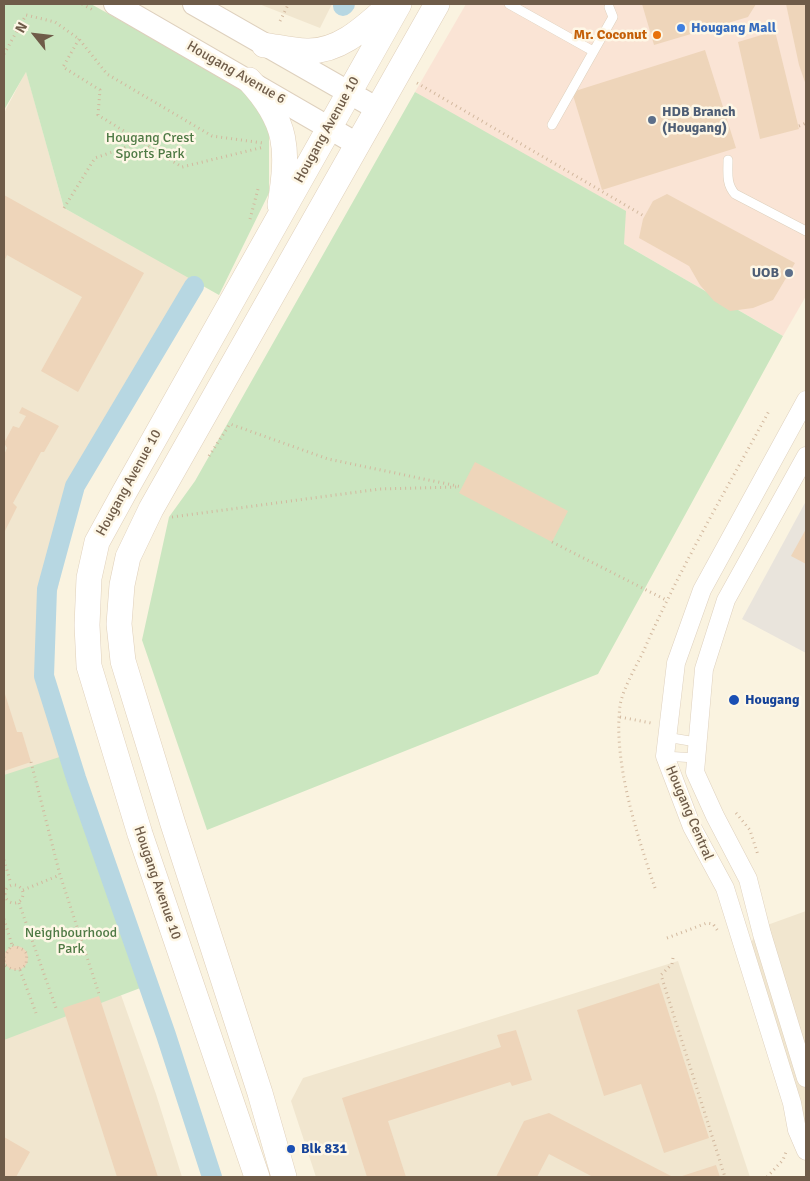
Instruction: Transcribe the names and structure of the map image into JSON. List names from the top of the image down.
{
  "streets": {
    "main road": ["Hougang Avenue 10"],
    "street": ["Hougang Avenue 6", "Hougang Central"]
  },
  "crossings": [
    ["Hougang Avenue 6", "Hougang Avenue 10"]
  ],
  "parks": ["Hougang Crest Sports Park", "Neighbourhood Park"],
  "places": [
    "Hougang Mall",
    "Mr. Coconut",
    "HDB Branch (Hougang)",
    "UOB",
    "Hougang",
    "Blk 831"
  ],
  "north": "top left"
}
